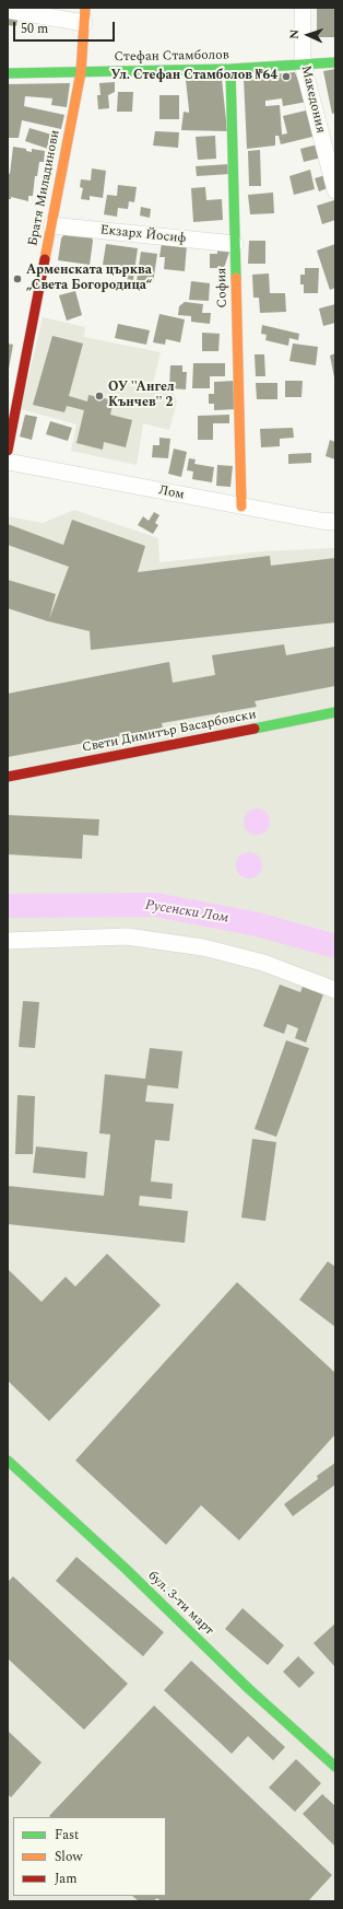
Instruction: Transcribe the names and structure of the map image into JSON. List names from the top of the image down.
{
  "streets": {
    "street": [
      "Стефан Стамболов",
      "Македония",
      "Братя Миладинови",
      "Екзарх Йосиф",
      "София",
      "Лом",
      "Свети Димитър Басарбовски",
      "бул. 3-ти март"
    ]
  },
  "crossings": [
    ["Стефан Стамболов", "Македония"],
    ["Стефан Стамболов", "Братя Миладинови"],
    ["Стефан Стамболов", "София"],
    ["Братя Миладинови", "Екзарх Йосиф"],
    ["Екзарх Йосиф", "София"],
    ["София", "Лом"]
  ],
  "water": ["Русенски Лом"],
  "places": ["Ул. Стефан Стамболов №64", "Арменската църква „Света Богородица“", "ОУ ''Ангел Кънчев'' 2"],
  "legend": ["Fast", "Slow", "Jam"],
  "scale_bar": "50 m",
  "north": "left"
}
